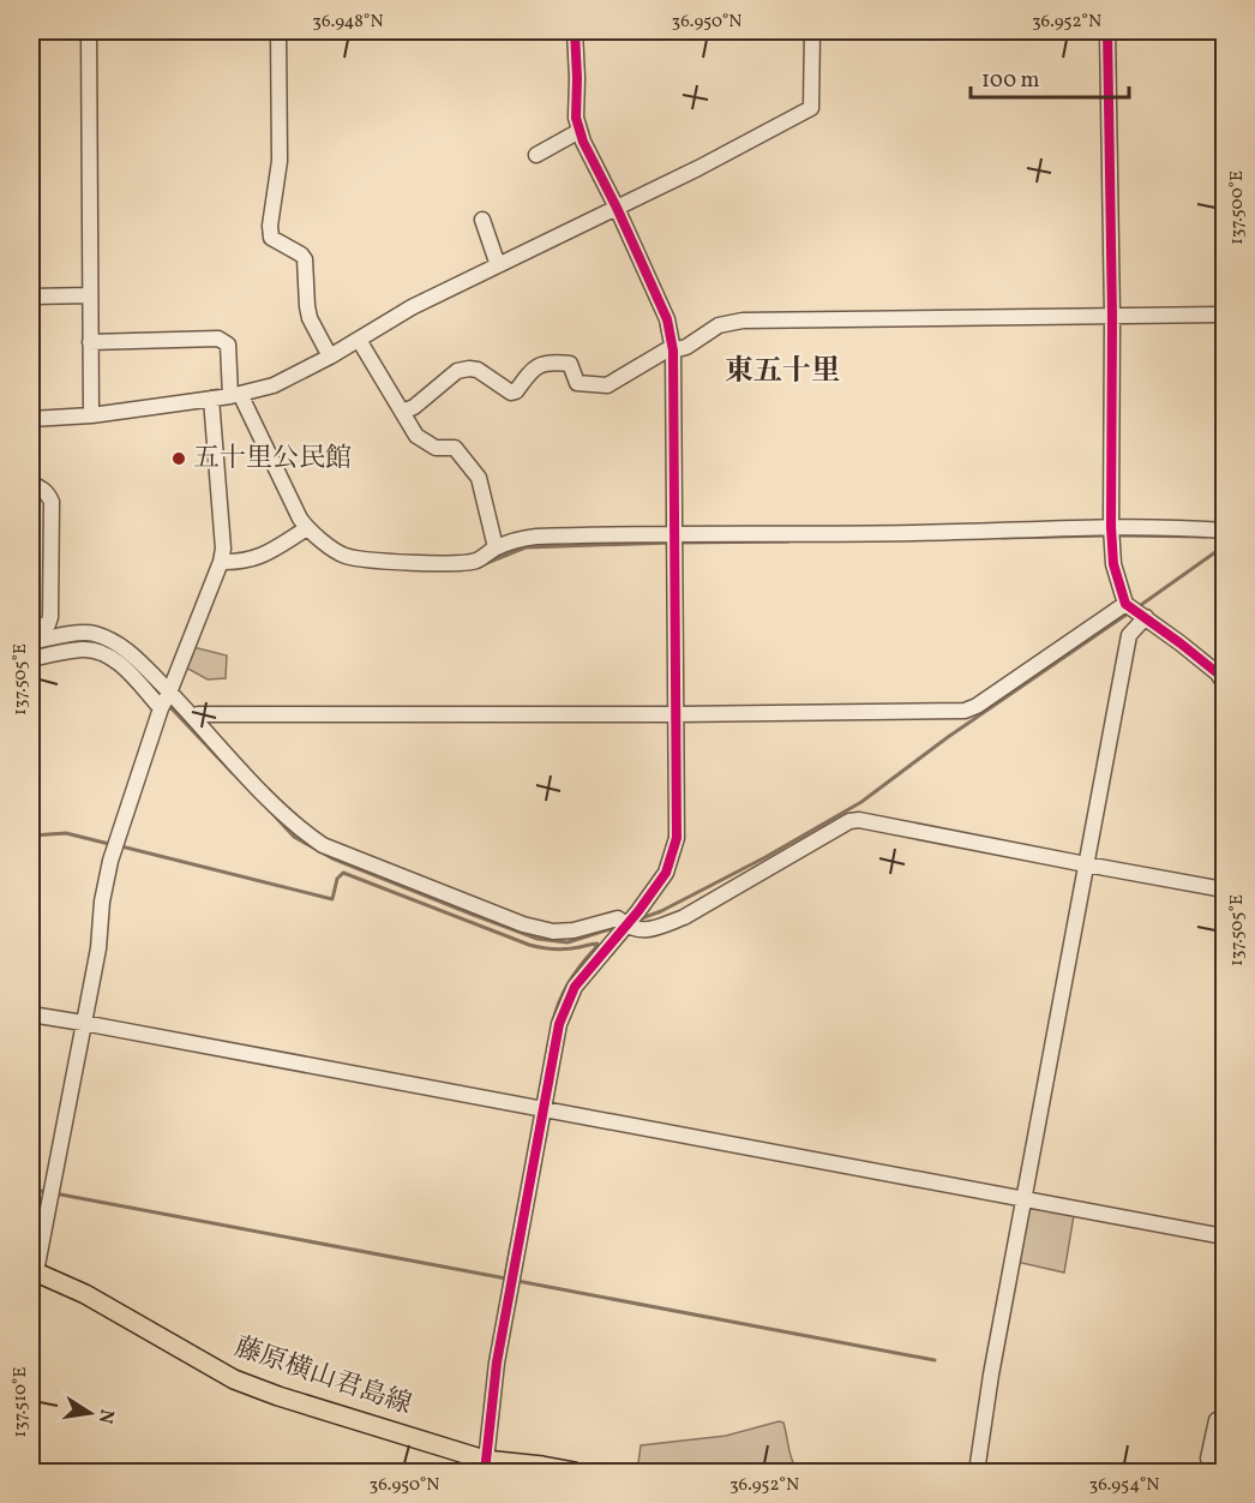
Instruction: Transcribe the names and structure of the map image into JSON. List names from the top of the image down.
{
  "streets": {
    "main road": ["藤原横山君島線"]
  },
  "districts": ["東五十里"],
  "places": ["五十里公民館"],
  "scale_bar": "100 m",
  "north": "right",
  "coordinates": [
    "36.948°N",
    "36.950°N",
    "36.952°N",
    "137.500°E",
    "137.505°E",
    "137.510°E",
    "36.954°N"
  ]
}
